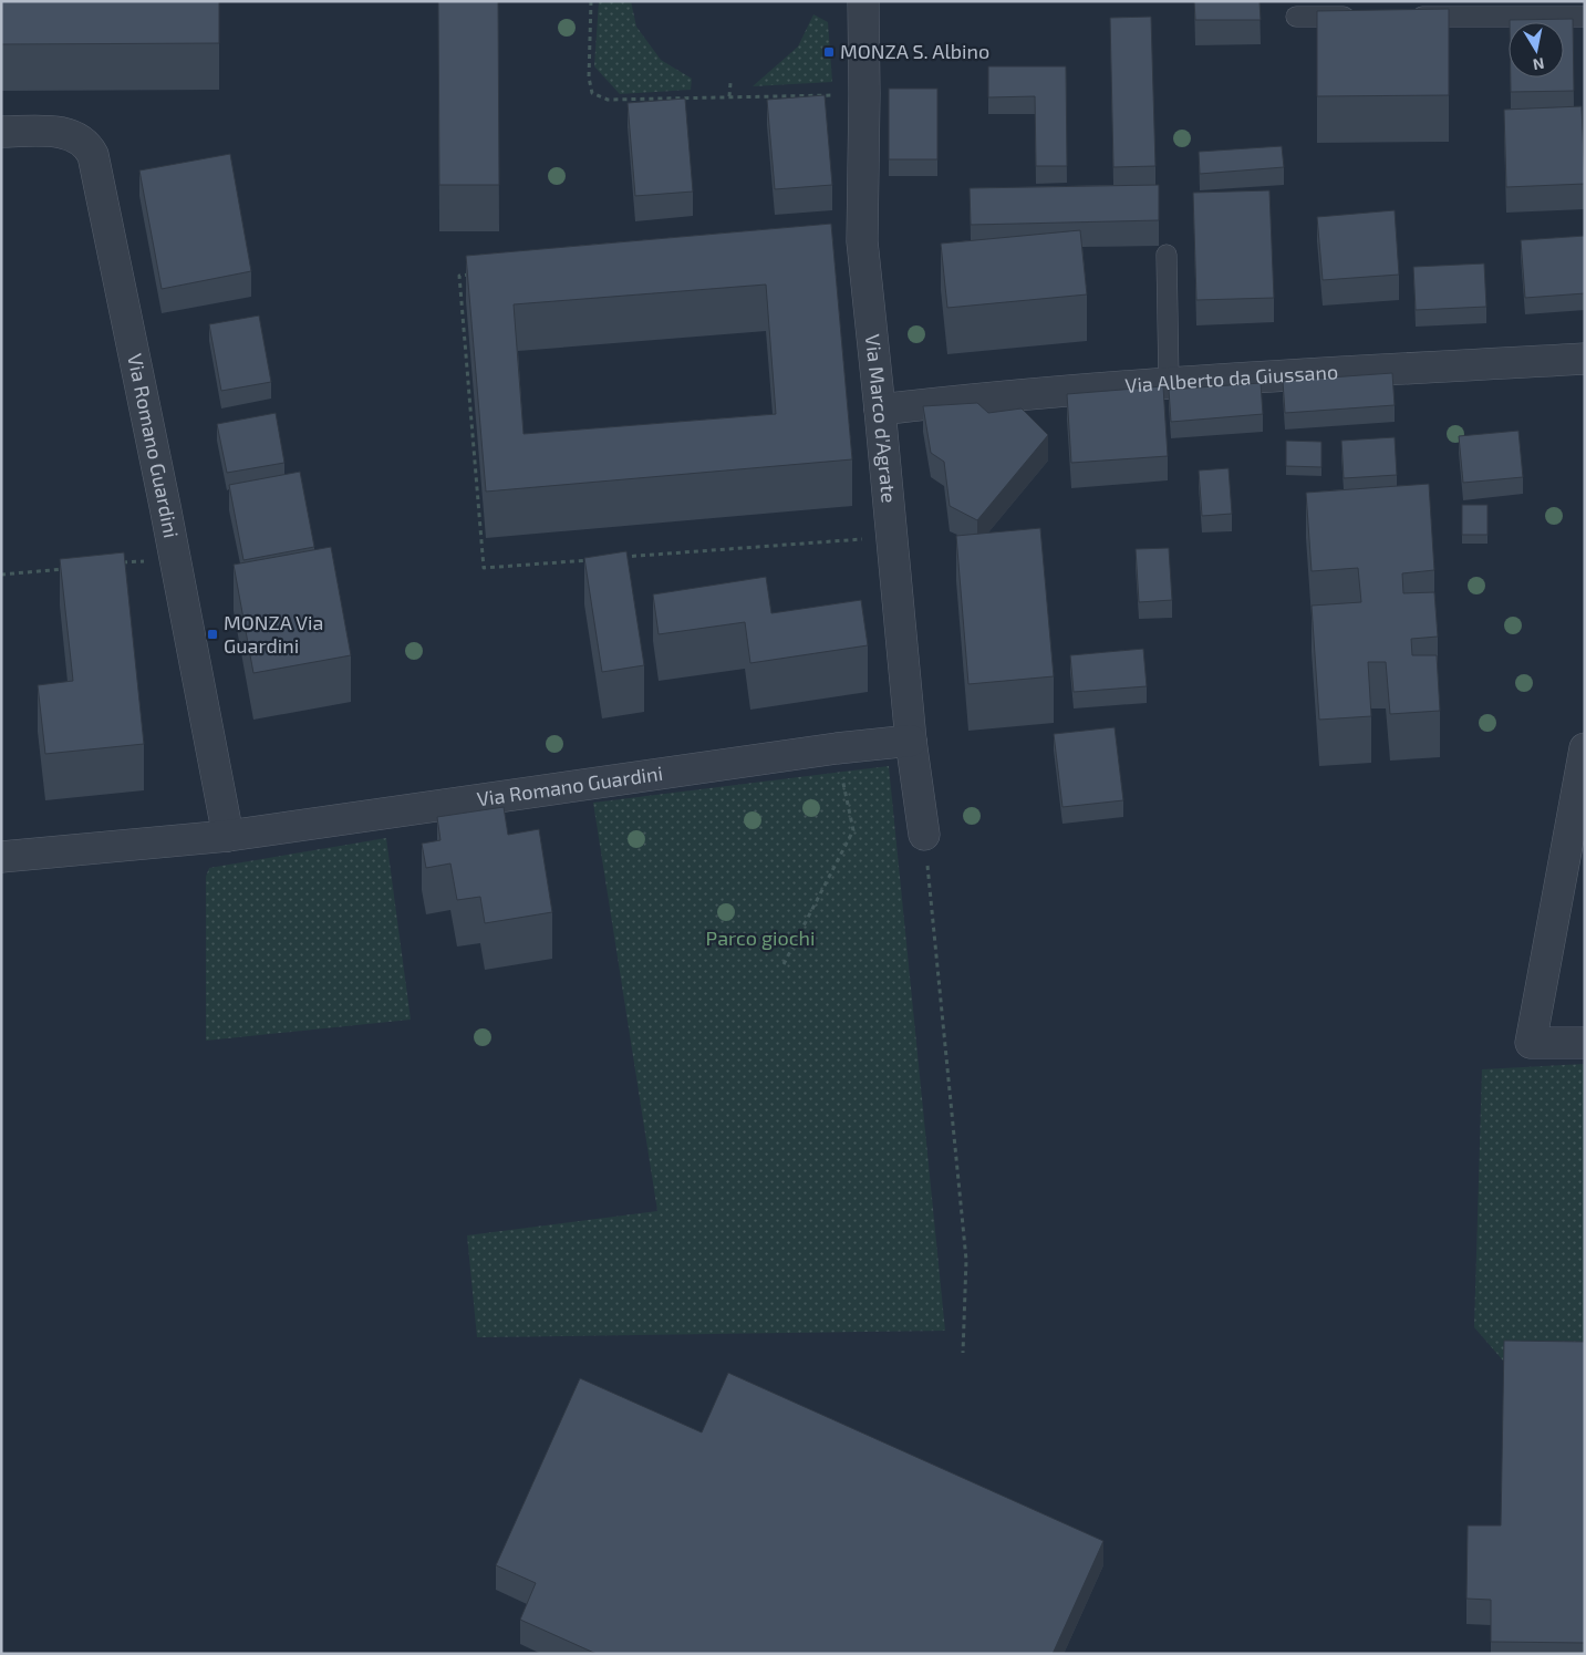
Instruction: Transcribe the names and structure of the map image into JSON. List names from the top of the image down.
{
  "streets": {
    "street": ["Via Alberto da Giussano", "Via Marco d'Agrate", "Via Romano Guardini"]
  },
  "crossings": [
    ["Via Alberto da Giussano", "Via Marco d'Agrate"],
    ["Via Marco d'Agrate", "Via Romano Guardini"]
  ],
  "parks": ["Parco giochi"],
  "places": {
    "transit": ["MONZA S. Albino", "MONZA Via Guardini"]
  },
  "north": "bottom"
}
